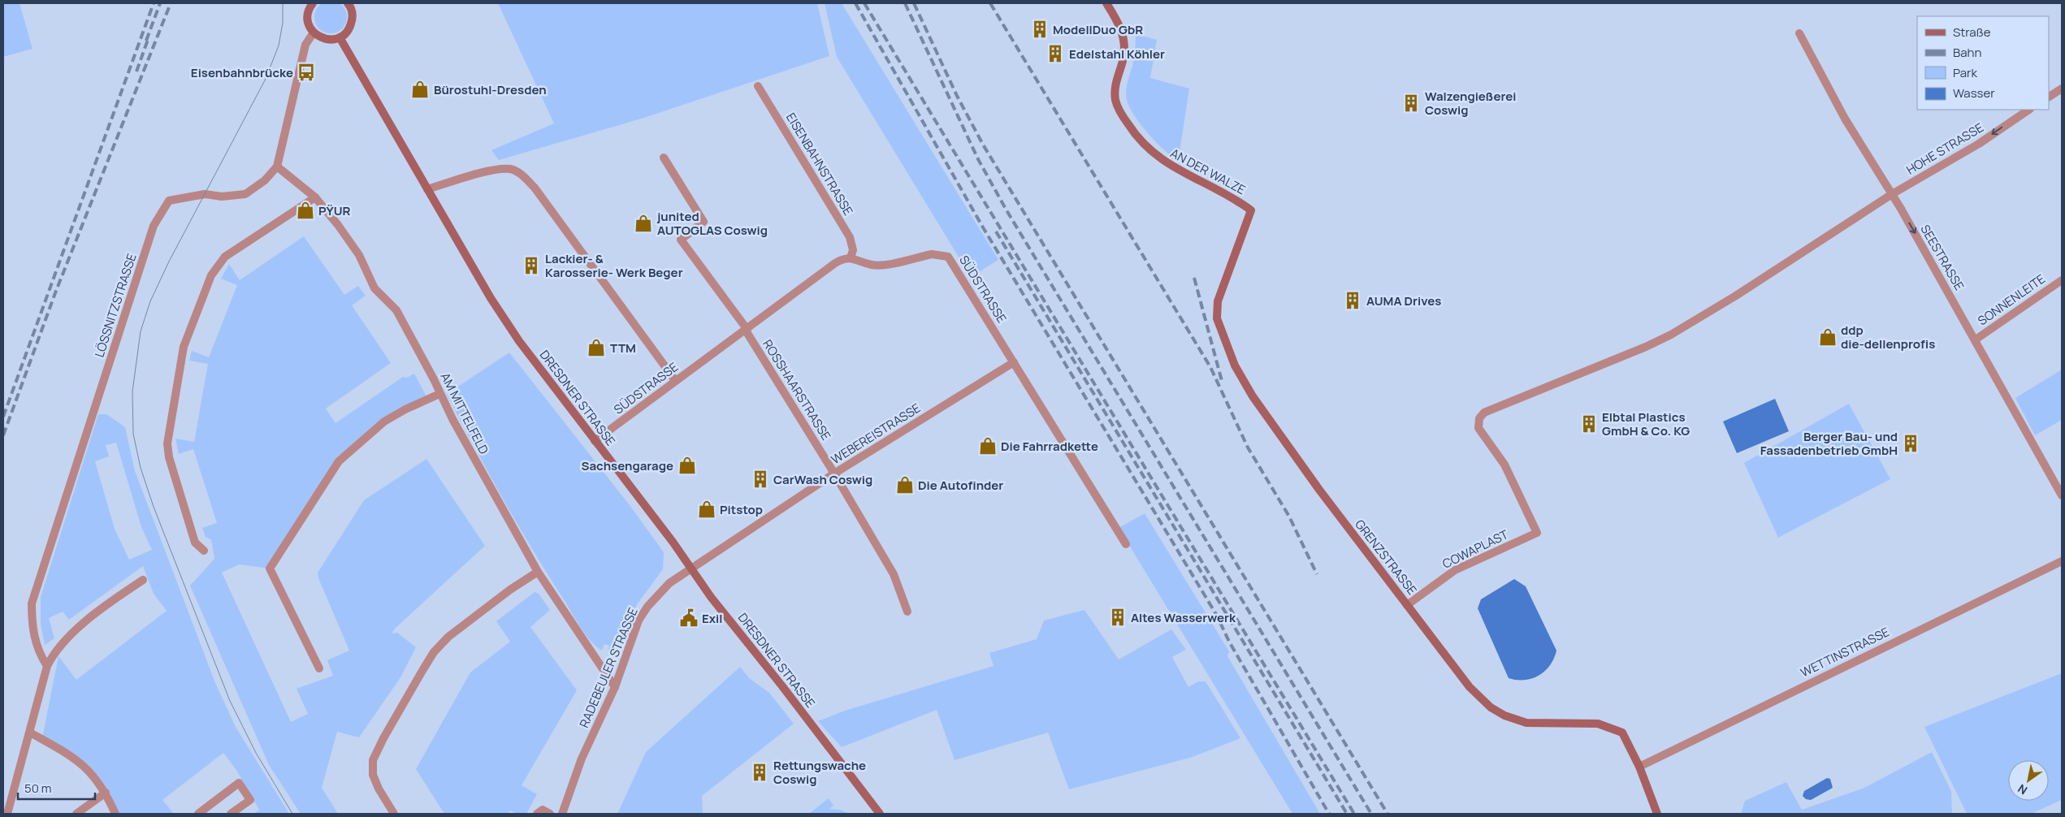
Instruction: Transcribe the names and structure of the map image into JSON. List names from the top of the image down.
{
  "streets": {
    "street": [
      "HOHE STRASSE",
      "EISENBAHNSTRASSE",
      "AN DER WALZE",
      "SEESTRASSE",
      "SÜDSTRASSE",
      "SONNENLEITE",
      "LÖSSNITZSTRASSE",
      "ROSSHAARSTRASSE",
      "DRESDNER STRASSE",
      "AM MITTELFELD",
      "WEBEREISTRASSE",
      "COWAPLAST",
      "GRENZSTRASSE",
      "WETTINSTRASSE",
      "RADEBEULER STRASSE"
    ]
  },
  "crossings": [
    ["HOHE STRASSE", "SEESTRASSE"],
    ["HOHE STRASSE", "COWAPLAST"],
    ["EISENBAHNSTRASSE", "SÜDSTRASSE"],
    ["AN DER WALZE", "GRENZSTRASSE"],
    ["SEESTRASSE", "SONNENLEITE"],
    ["SÜDSTRASSE", "ROSSHAARSTRASSE"],
    ["SÜDSTRASSE", "DRESDNER STRASSE"],
    ["SÜDSTRASSE", "WEBEREISTRASSE"],
    ["LÖSSNITZSTRASSE", "AM MITTELFELD"],
    ["ROSSHAARSTRASSE", "WEBEREISTRASSE"],
    ["DRESDNER STRASSE", "WEBEREISTRASSE"],
    ["DRESDNER STRASSE", "RADEBEULER STRASSE"],
    ["AM MITTELFELD", "RADEBEULER STRASSE"],
    ["WEBEREISTRASSE", "RADEBEULER STRASSE"],
    ["COWAPLAST", "GRENZSTRASSE"],
    ["GRENZSTRASSE", "WETTINSTRASSE"]
  ],
  "places": {
    "building": [
      "ModellDuo GbR",
      "Edelstahl Köhler",
      "Walzengießerei Coswig",
      "Lackier- & Karosserie- Werk Beger",
      "AUMA Drives",
      "Elbtal Plastics GmbH & Co. KG",
      "Berger Bau- und Fassadenbetrieb GmbH",
      "CarWash Coswig",
      "Altes Wasserwerk",
      "Rettungswache Coswig"
    ],
    "bus stop": ["Eisenbahnbrücke"],
    "shop": [
      "Bürostuhl-Dresden",
      "PŸUR",
      "junited AUTOGLAS Coswig",
      "ddp die-dellenprofis",
      "TTM",
      "Die Fahrradkette",
      "Sachsengarage",
      "Die Autofinder",
      "Pitstop"
    ],
    "public building": ["Exil"]
  },
  "legend": [
    "Straße",
    "Bahn",
    "Park",
    "Wasser"
  ],
  "scale_bar": "50 m",
  "north": "bottom left"
}
